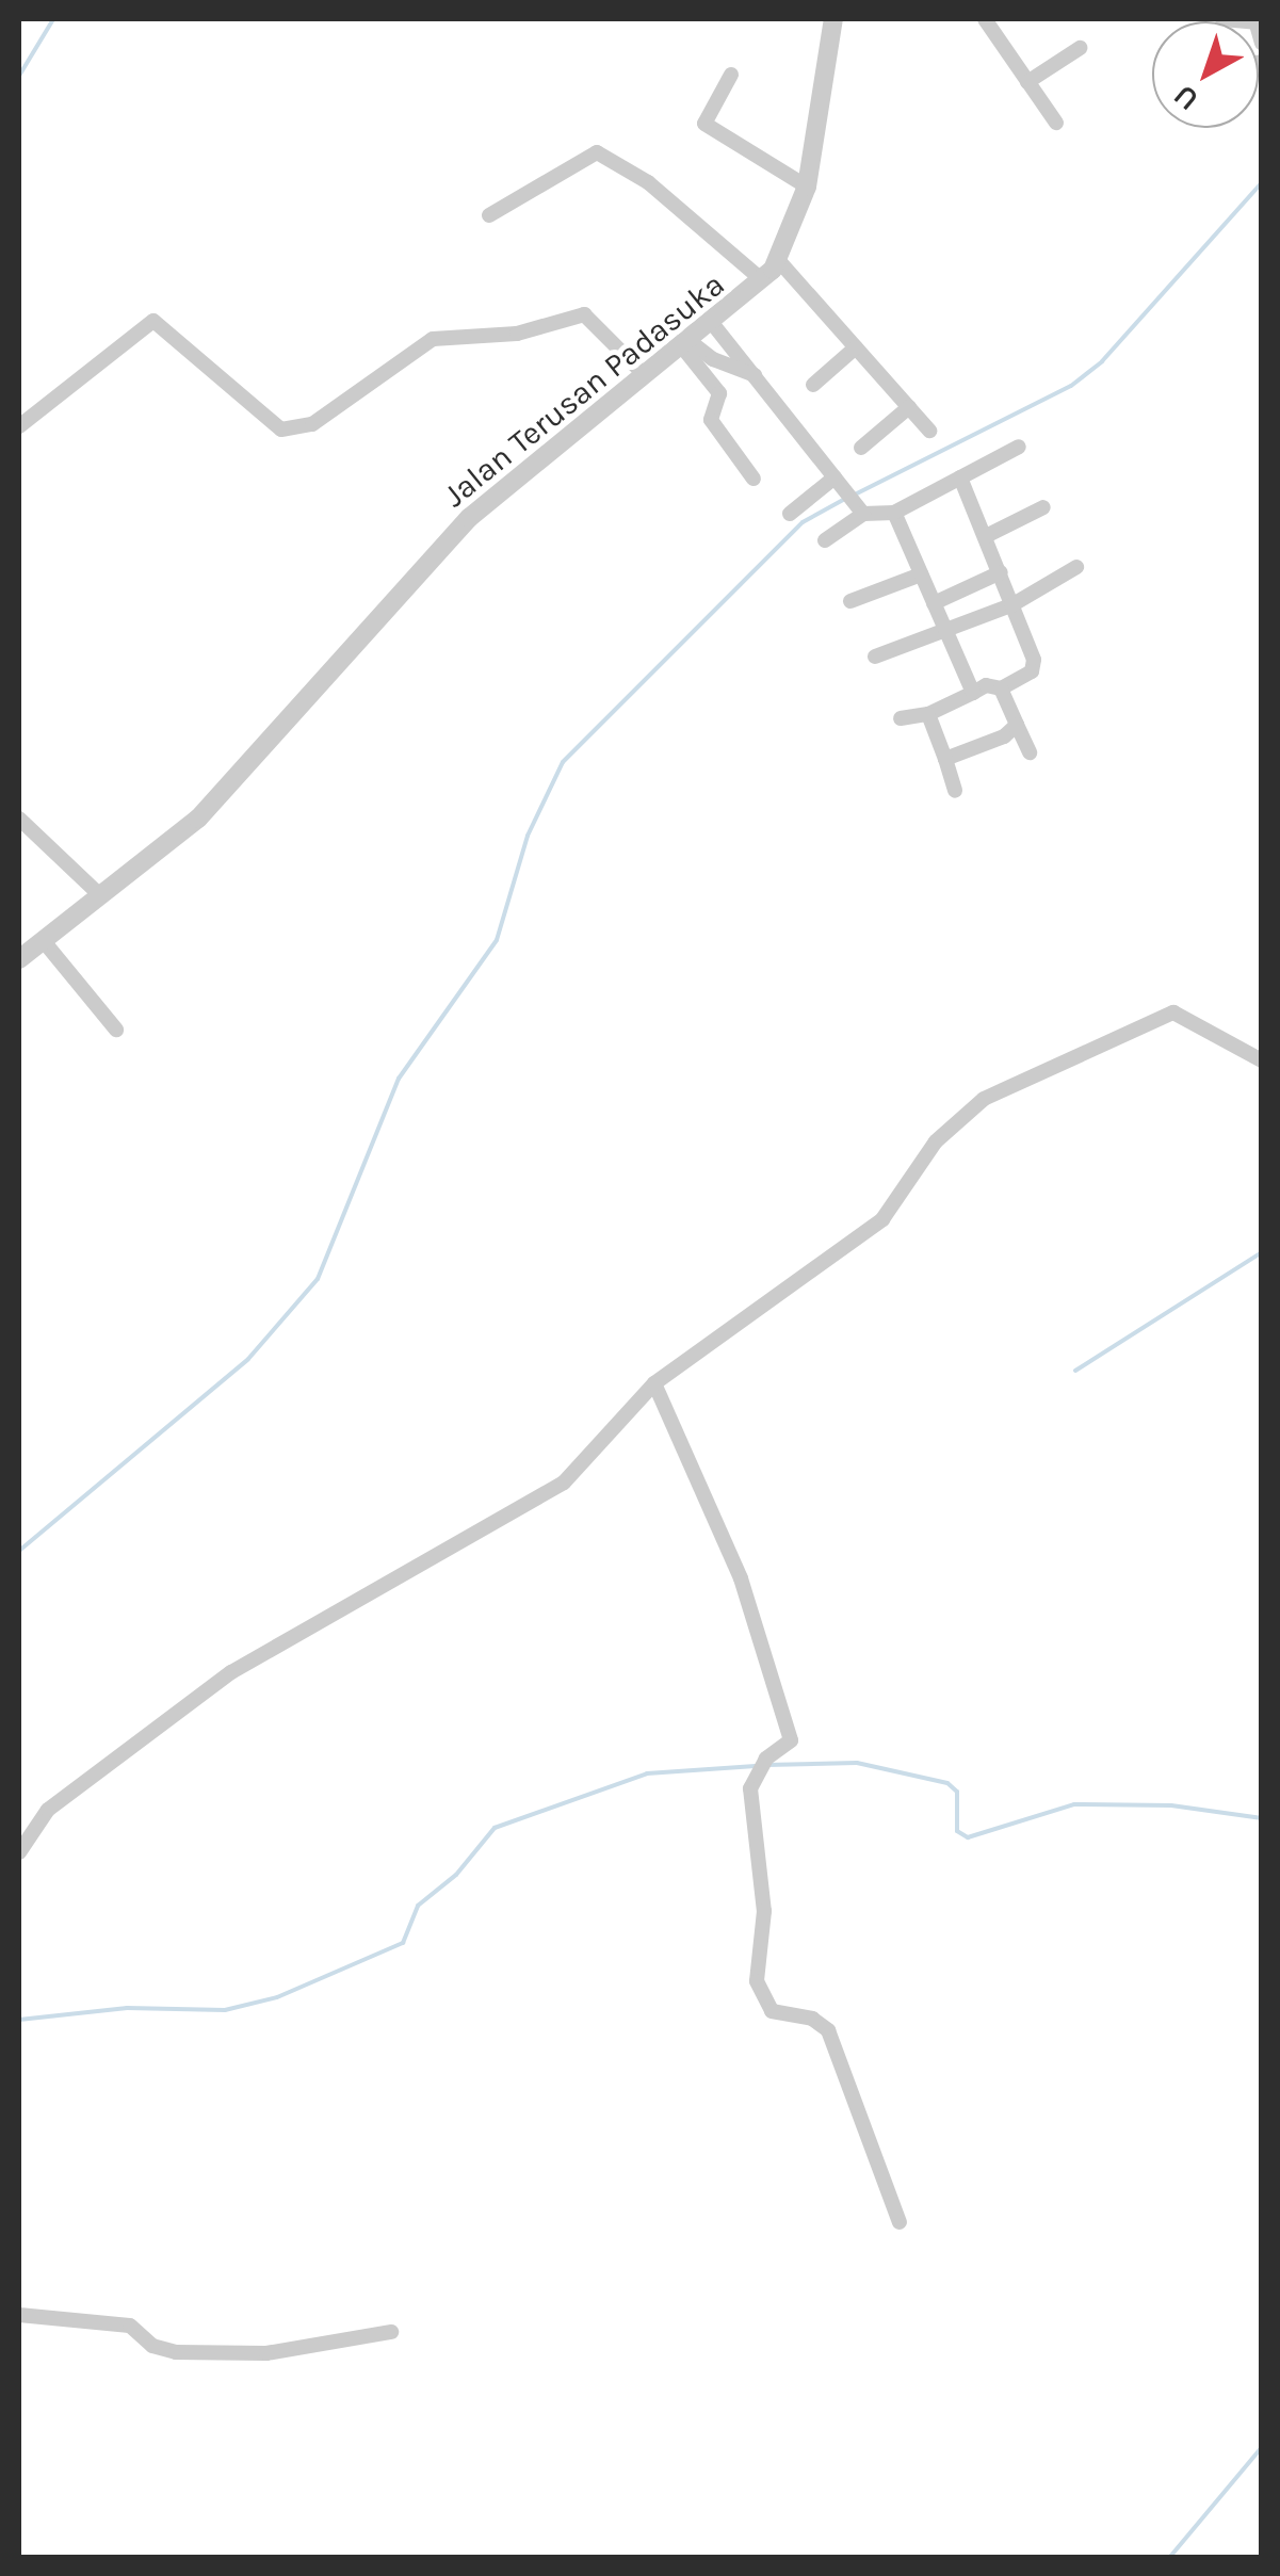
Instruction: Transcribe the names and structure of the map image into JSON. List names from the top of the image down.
{
  "streets": {
    "street": ["Jalan Terusan Padasuka"]
  },
  "north": "bottom left"
}
